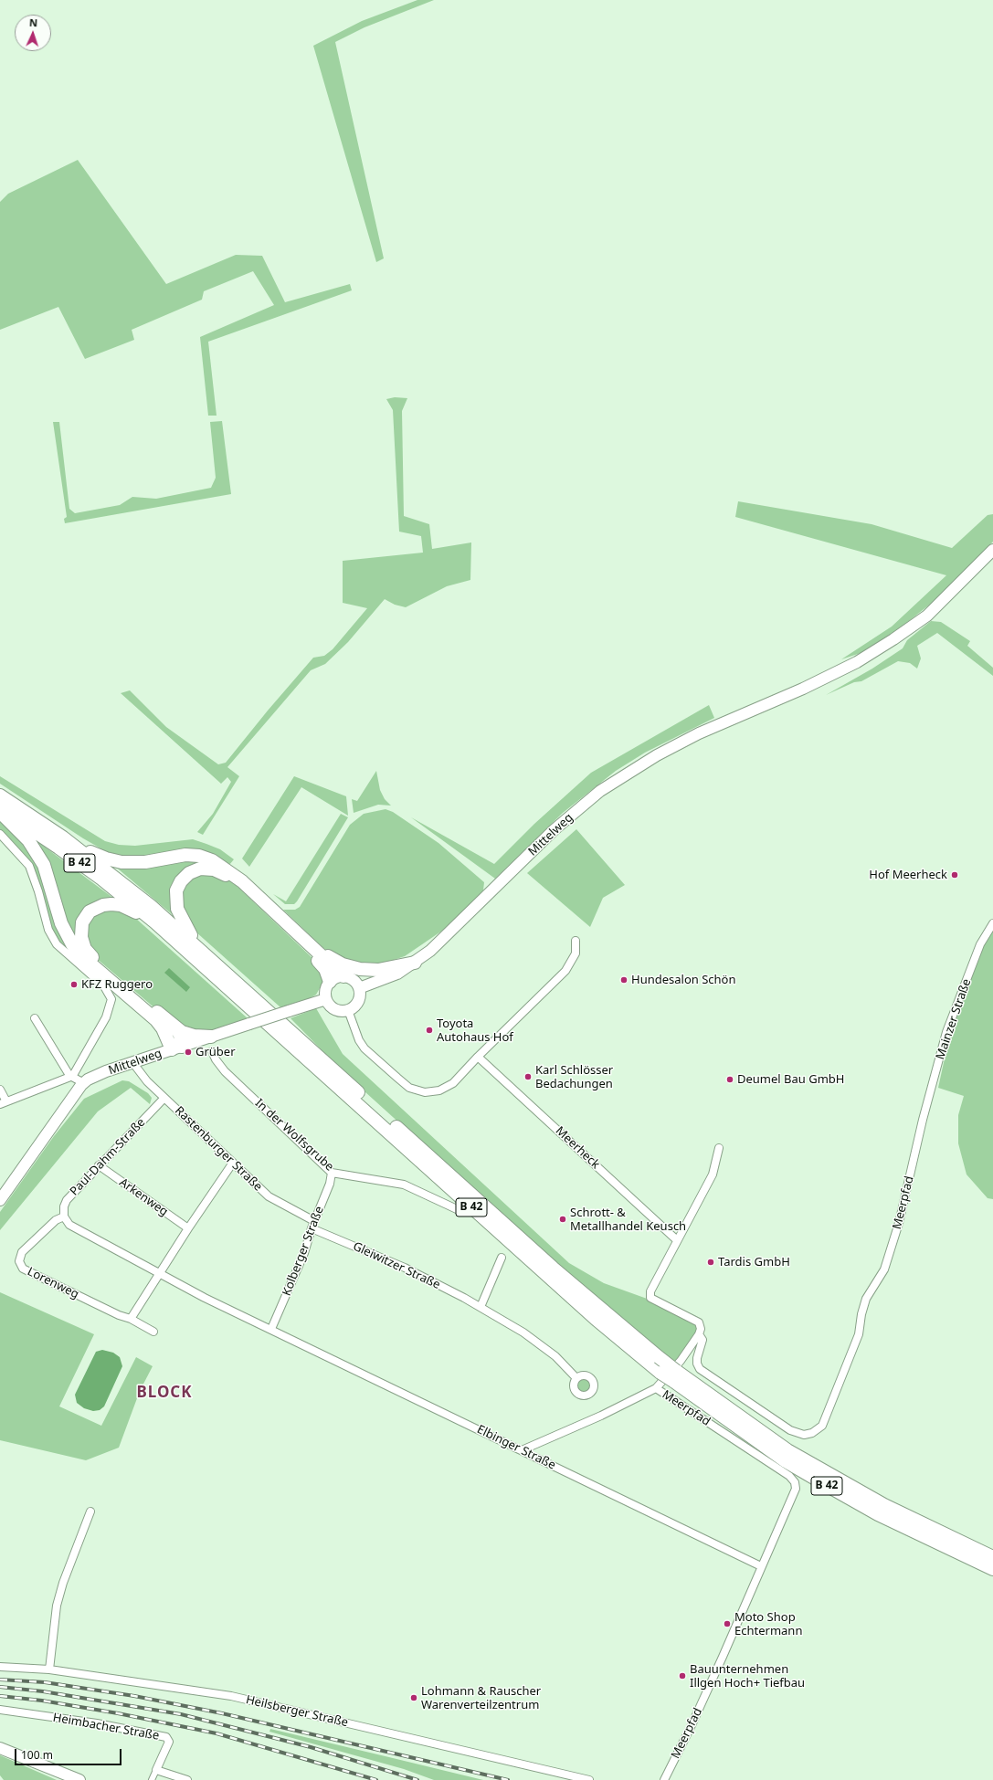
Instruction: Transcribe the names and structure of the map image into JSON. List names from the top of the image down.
{
  "streets": {
    "highway": ["B 42"],
    "main road": ["Mittelweg"],
    "street": [
      "Mainzer Straße",
      "In der Wolfsgrube",
      "Meerheck",
      "Rastenburger Straße",
      "Paul-Dahm-Straße",
      "Arkenweg",
      "Meerpfad",
      "Kolberger Straße",
      "Gleiwitzer Straße",
      "Lorenweg",
      "Elbinger Straße",
      "Heilsberger Straße",
      "Heimbacher Straße"
    ]
  },
  "crossings": [
    ["Mittelweg", "Rastenburger Straße"],
    ["Mainzer Straße", "Meerpfad"],
    ["In der Wolfsgrube", "Kolberger Straße"],
    ["Rastenburger Straße", "Paul-Dahm-Straße"],
    ["Rastenburger Straße", "Kolberger Straße"],
    ["Rastenburger Straße", "Gleiwitzer Straße"],
    ["Paul-Dahm-Straße", "Arkenweg"],
    ["Paul-Dahm-Straße", "Lorenweg"],
    ["Meerpfad", "Elbinger Straße"],
    ["Kolberger Straße", "Gleiwitzer Straße"],
    ["Kolberger Straße", "Elbinger Straße"]
  ],
  "districts": ["BLOCK"],
  "places": [
    "Hof Meerheck",
    "Hundesalon Schön",
    "KFZ Ruggero",
    "Toyota Autohaus Hof",
    "Grüber",
    "Karl Schlösser Bedachungen",
    "Deumel Bau GmbH",
    "Schrott- & Metallhandel Keusch",
    "Tardis GmbH",
    "Moto Shop Echtermann",
    "Bauunternehmen Illgen Hoch+ Tiefbau",
    "Lohmann & Rauscher Warenverteilzentrum"
  ],
  "scale_bar": "100 m",
  "north": "top"
}
